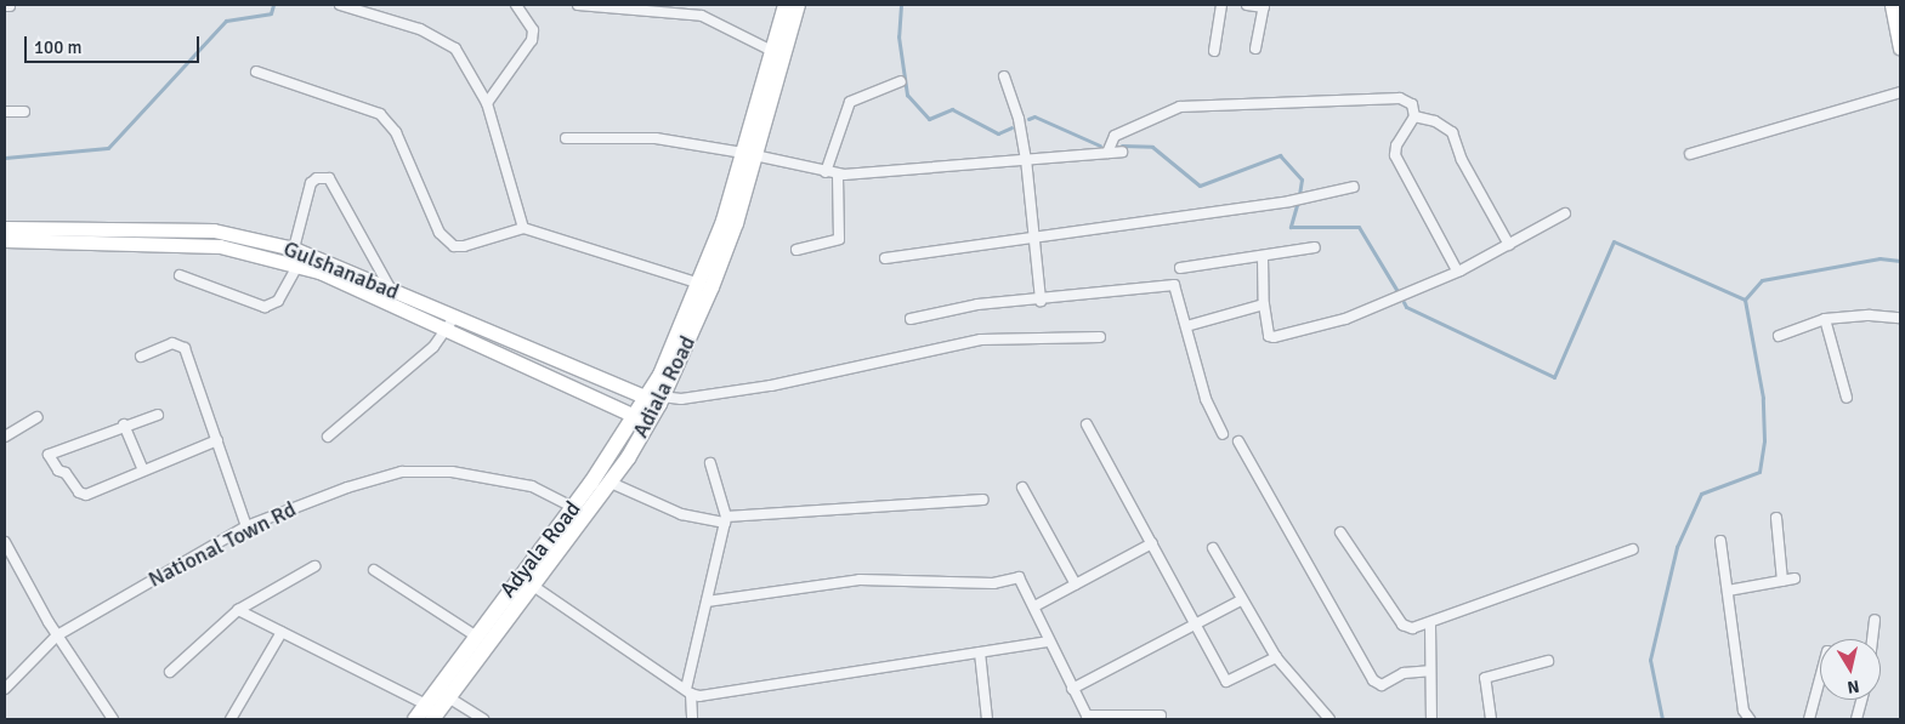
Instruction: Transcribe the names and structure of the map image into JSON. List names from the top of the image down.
{
  "streets": {
    "main road": ["Adiala Road", "Adyala Road"],
    "street": ["Gulshanabad", "National Town Rd"]
  },
  "crossings": [
    ["Gulshanabad", "Adiala Road"],
    ["Gulshanabad", "Adyala Road"],
    ["Adiala Road", "Adyala Road"],
    ["National Town Rd", "Adyala Road"]
  ],
  "scale_bar": "100 m",
  "north": "bottom"
}
